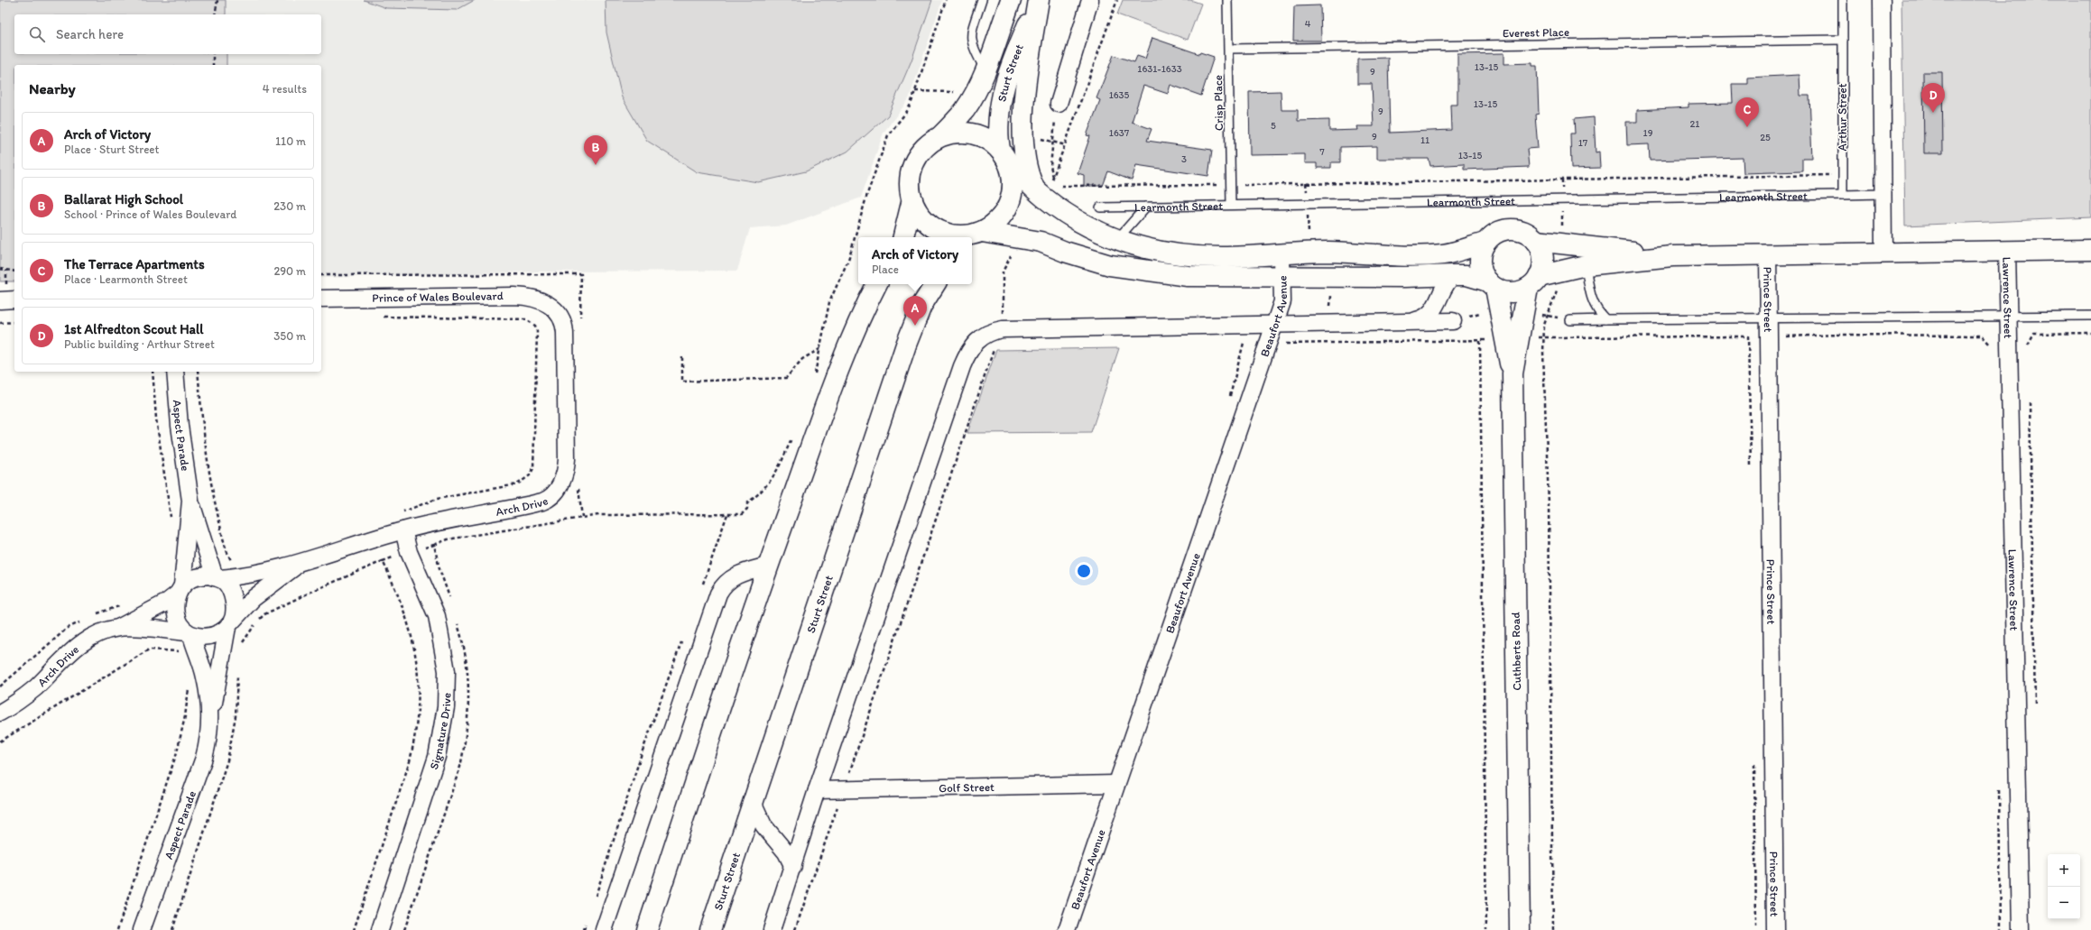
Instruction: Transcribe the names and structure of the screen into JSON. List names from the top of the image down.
{
  "streets": {
    "street": [
      "Sturt Street",
      "Prince of Wales Boulevard",
      "Lawrence Street",
      "Prince Street",
      "Beaufort Avenue",
      "Aspect Parade",
      "Arch Drive",
      "Cuthberts Road",
      "Signature Drive",
      "Golf Street"
    ],
    "lane": [
      "Everest Place",
      "Crisp Place",
      "Arthur Street",
      "Learmonth Street"
    ]
  },
  "crossings": [
    ["Everest Place", "Crisp Place"],
    ["Everest Place", "Arthur Street"],
    ["Crisp Place", "Learmonth Street"],
    ["Arthur Street", "Learmonth Street"],
    ["Prince of Wales Boulevard", "Arch Drive"],
    ["Beaufort Avenue", "Golf Street"],
    ["Aspect Parade", "Arch Drive"],
    ["Arch Drive", "Signature Drive"]
  ],
  "house_numbers": [
    "4",
    "13-15",
    "1631-1633",
    "9",
    "1635",
    "13-15",
    "9",
    "21",
    "5",
    "1637",
    "19",
    "9",
    "25",
    "11",
    "17",
    "7",
    "13-15",
    "3"
  ],
  "page": {
    "search": "Search here",
    "heading": ["Nearby", "4 results"],
    "pins": [
      "D",
      "C",
      "B",
      "A"
    ],
    "list": [
      {
        "mark": "A",
        "name": "Arch of Victory",
        "note": "Place · Sturt Street",
        "value": "110 m"
      },
      {
        "mark": "B",
        "name": "Ballarat High School",
        "note": "School · Prince of Wales Boulevard",
        "value": "230 m"
      },
      {
        "mark": "C",
        "name": "The Terrace Apartments",
        "note": "Place · Learmonth Street",
        "value": "290 m"
      },
      {
        "mark": "D",
        "name": "1st Alfredton Scout Hall",
        "note": "Public building · Arthur Street",
        "value": "350 m"
      }
    ],
    "popup": ["Arch of Victory", "Place"],
    "map_buttons": ["+", "−"]
  }
}
